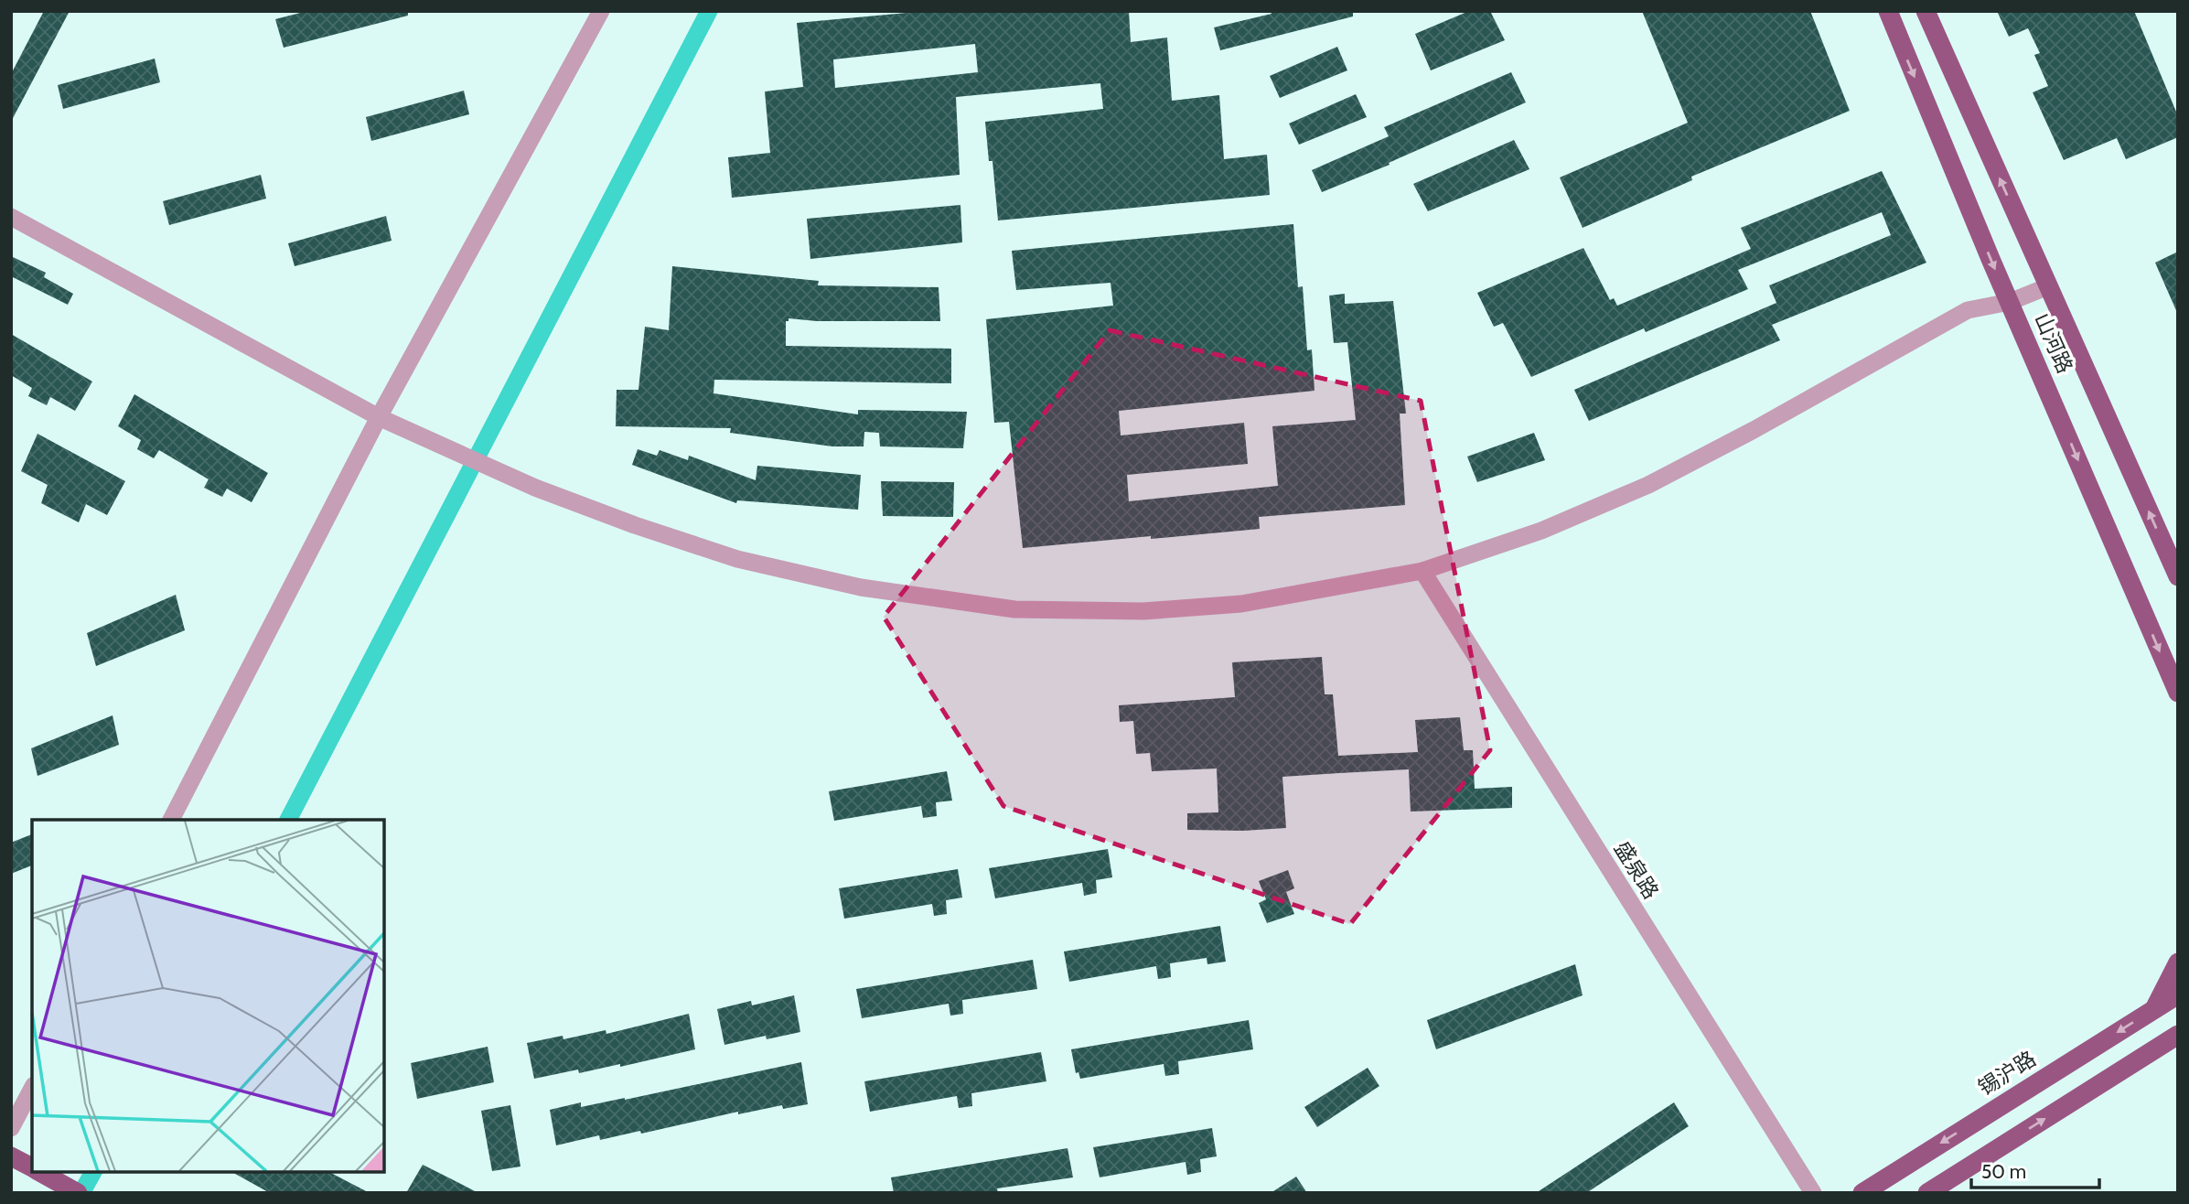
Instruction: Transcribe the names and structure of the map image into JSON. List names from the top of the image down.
{
  "streets": {
    "main road": ["山河路", "锡沪路"],
    "street": ["盛泉路"]
  },
  "scale_bar": "50 m"
}
